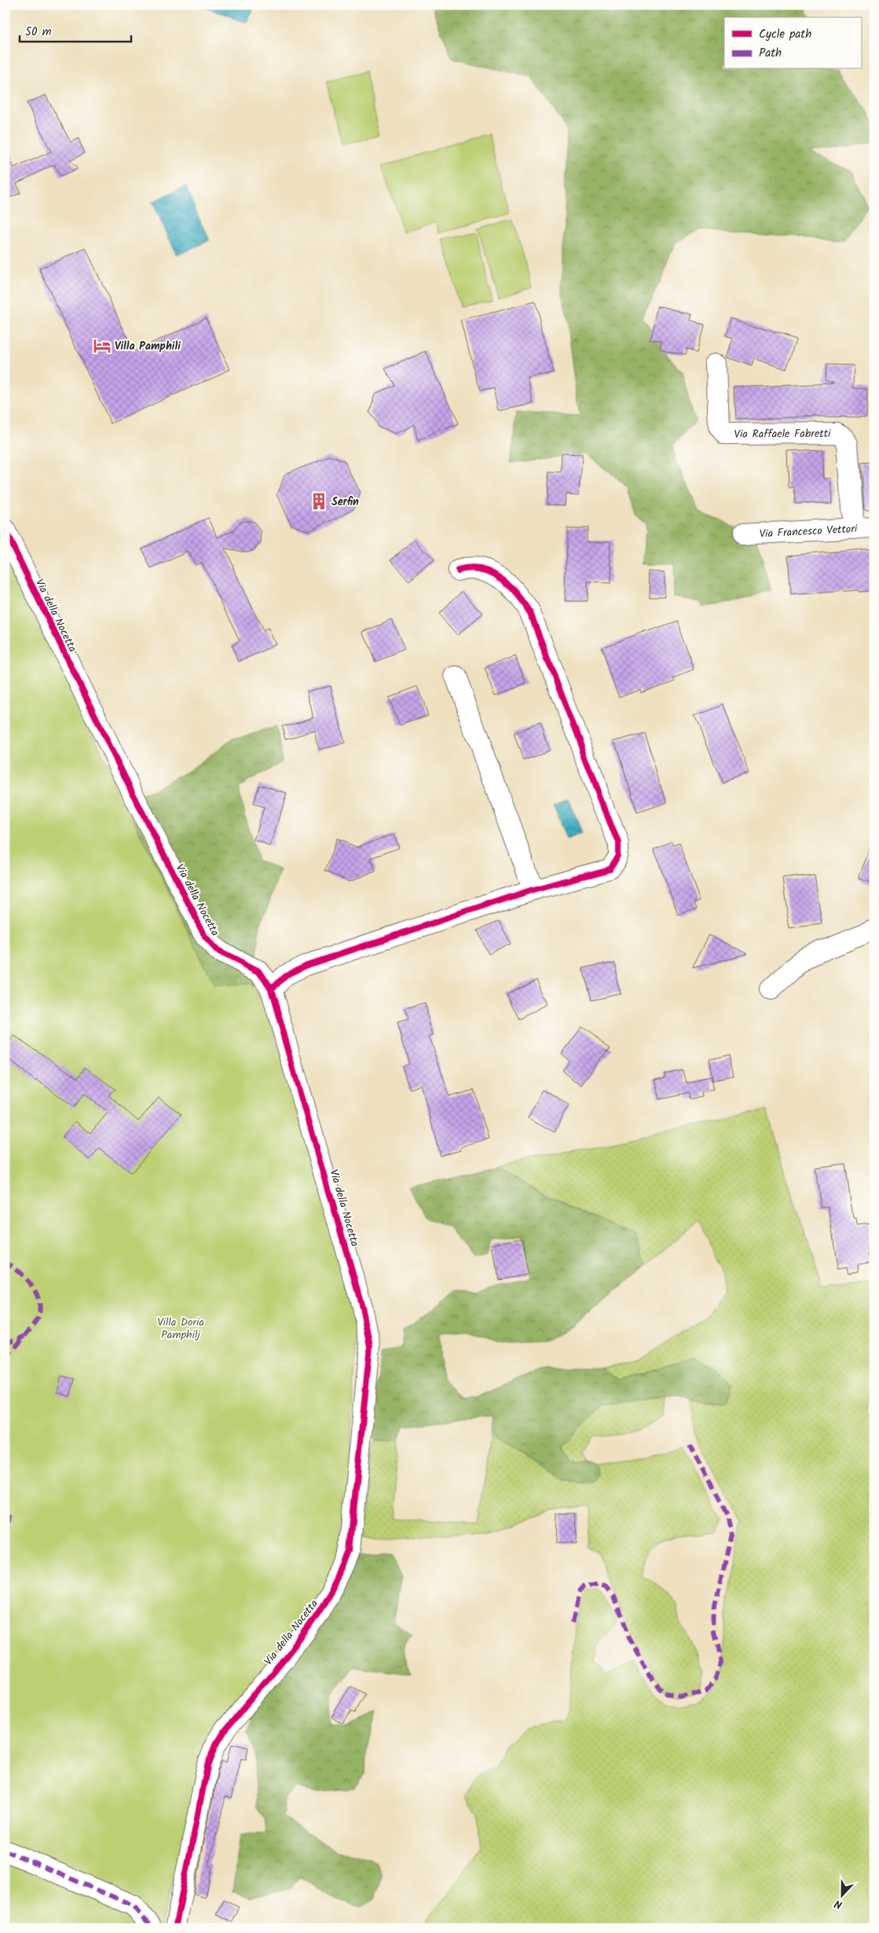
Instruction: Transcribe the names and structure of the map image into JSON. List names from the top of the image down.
{
  "streets": {
    "street": ["Via Raffaele Fabretti", "Via Francesco Vettori", "Via della Nocetta"]
  },
  "crossings": [
    ["Via Raffaele Fabretti", "Via Francesco Vettori"]
  ],
  "parks": ["Villa Doria Pamphilj"],
  "places": {
    "hotel": ["Villa Pamphili"],
    "building": ["Serfin"]
  },
  "legend": ["Cycle path", "Path"],
  "scale_bar": "50 m",
  "north": "bottom"
}
